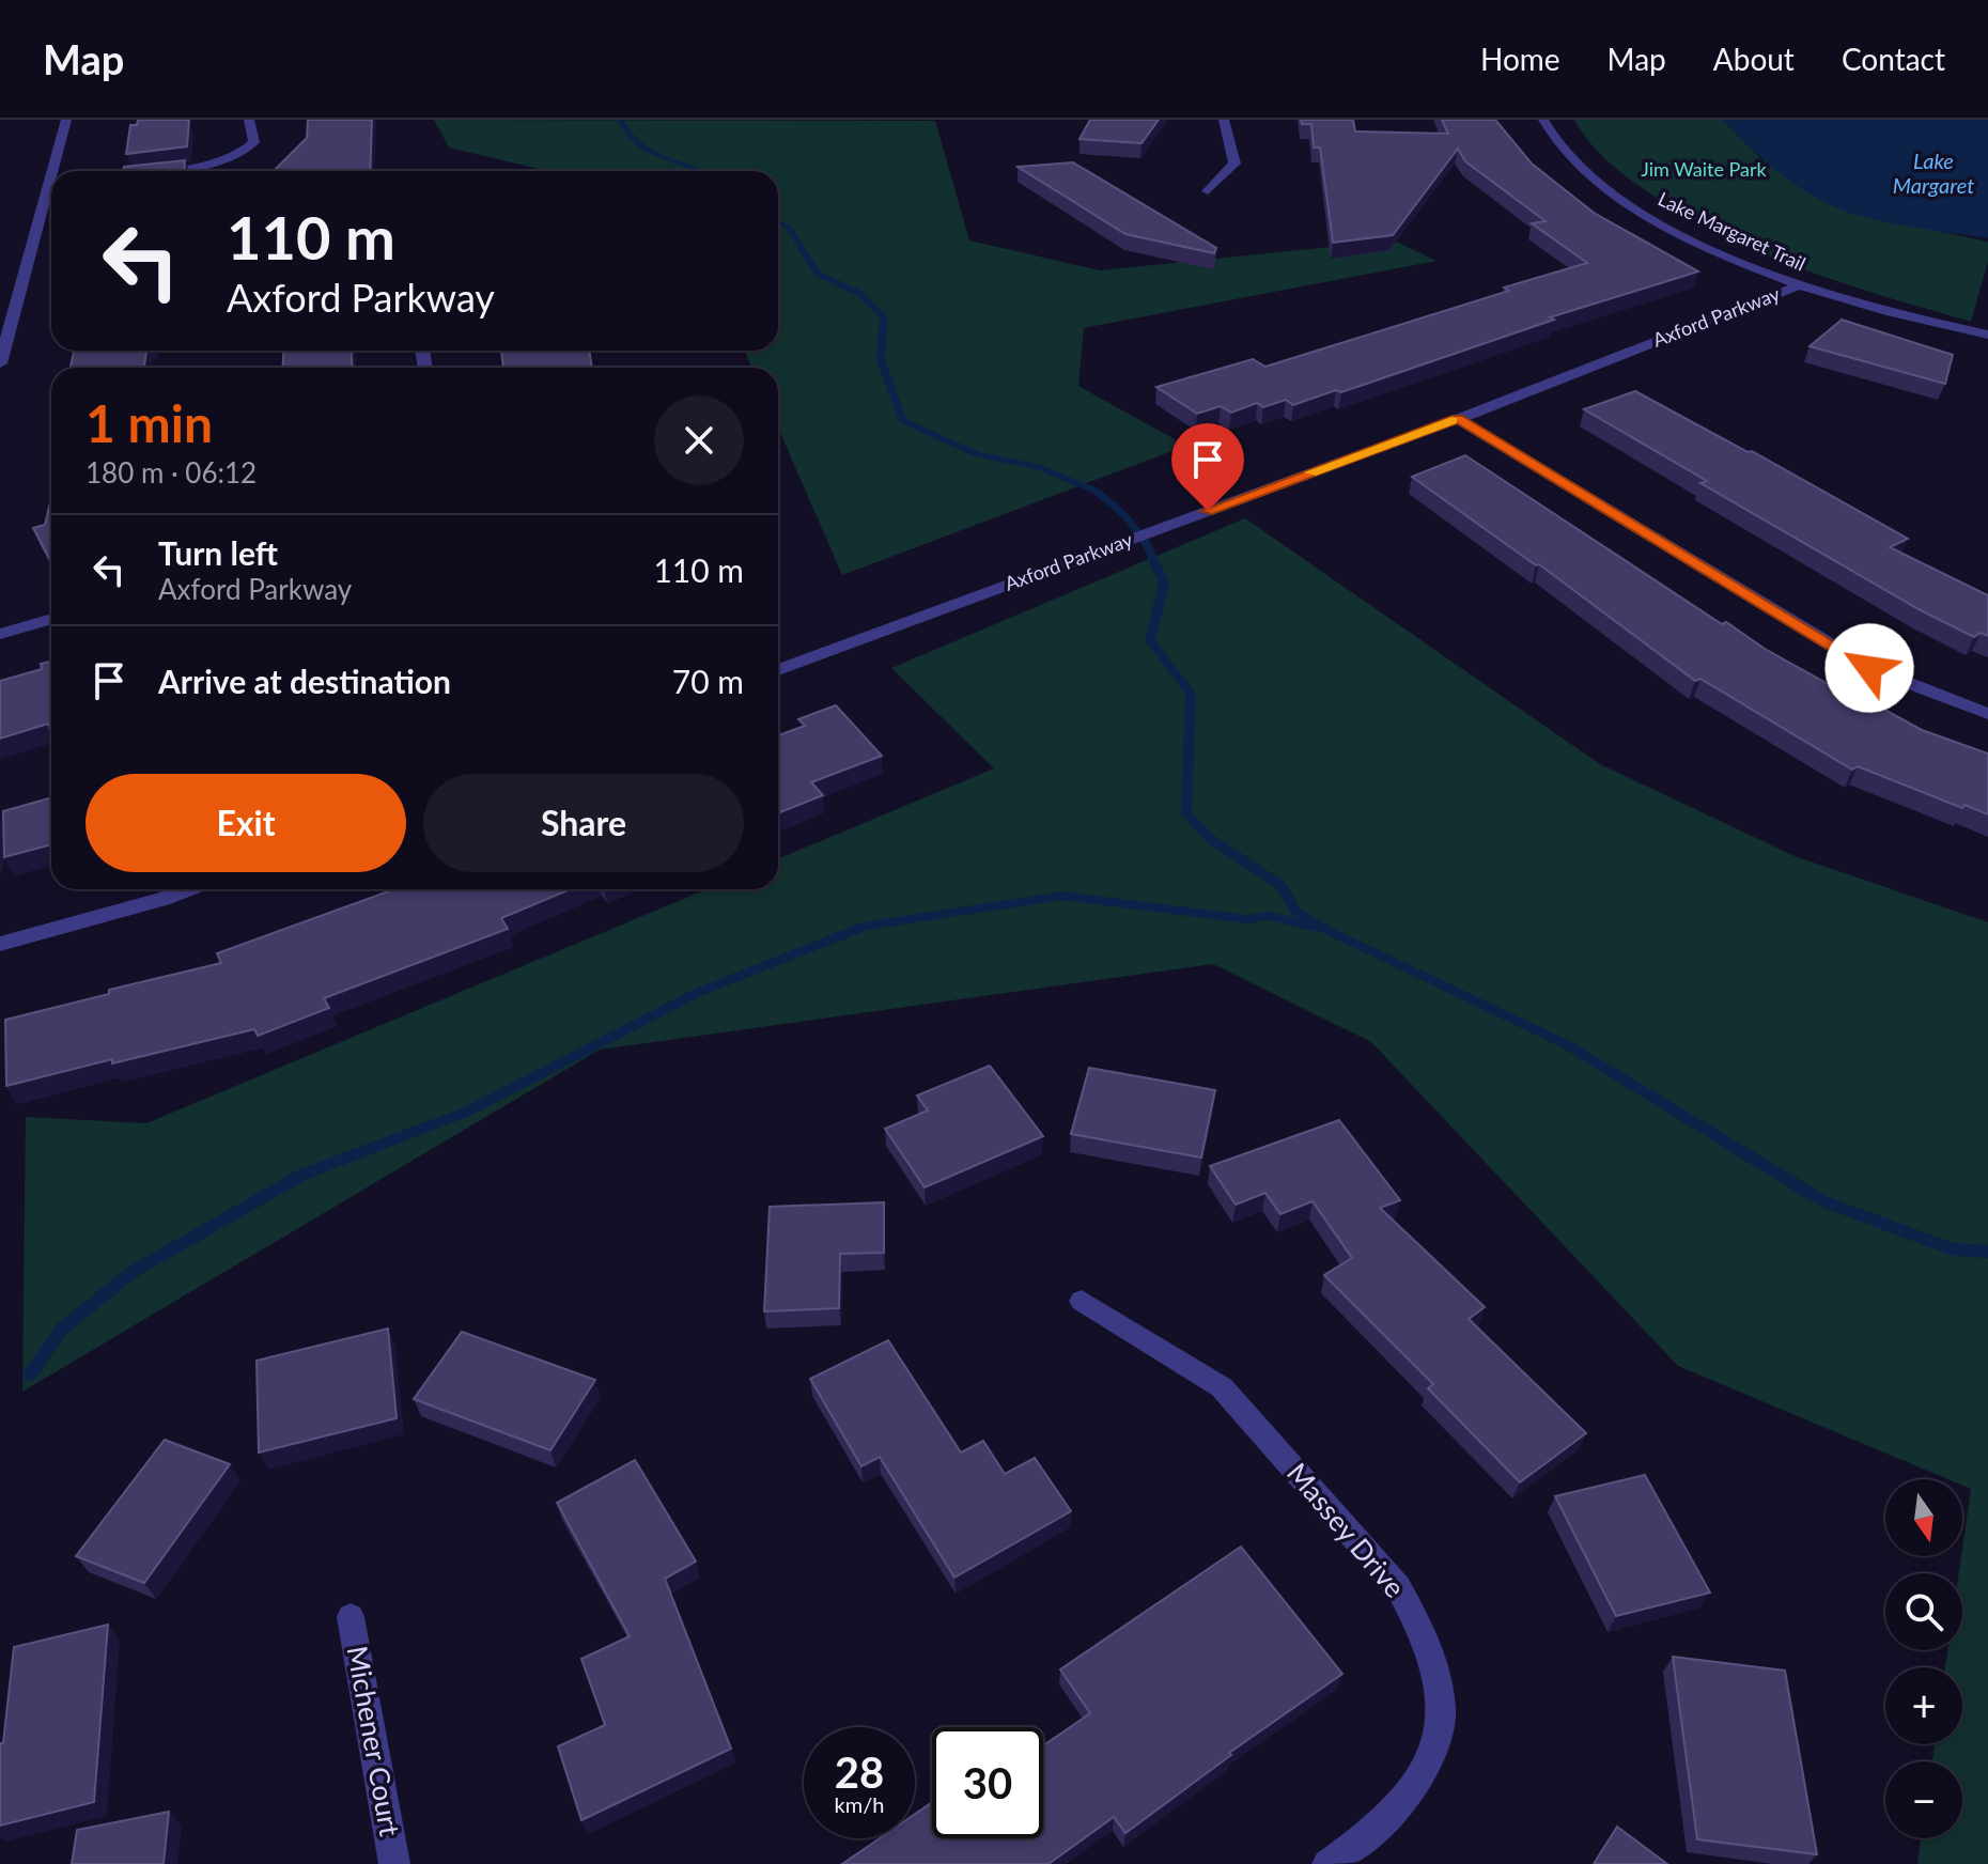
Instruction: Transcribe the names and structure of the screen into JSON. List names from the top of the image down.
{
  "streets": {
    "street": [
      "Lake Margaret Trail",
      "Axford Parkway",
      "Massey Drive",
      "Michener Court"
    ]
  },
  "crossings": [
    ["Lake Margaret Trail", "Axford Parkway"]
  ],
  "water": ["Lake Margaret"],
  "parks": ["Jim Waite Park"],
  "north": "bottom",
  "page": {
    "header": "Map",
    "nav": [
      "Home",
      "Map",
      "About",
      "Contact"
    ],
    "turn": ["110 m", "Axford Parkway"],
    "heading": ["1 min", "180 m · 06:12"],
    "list": [
      {
        "name": "Turn left",
        "note": "Axford Parkway",
        "value": "110 m"
      },
      {
        "name": "Arrive at destination",
        "value": "70 m"
      }
    ],
    "buttons": ["Exit", "Share"],
    "map_buttons": ["+", "−"],
    "speed": "28 km/h",
    "limit": "30"
  }
}
